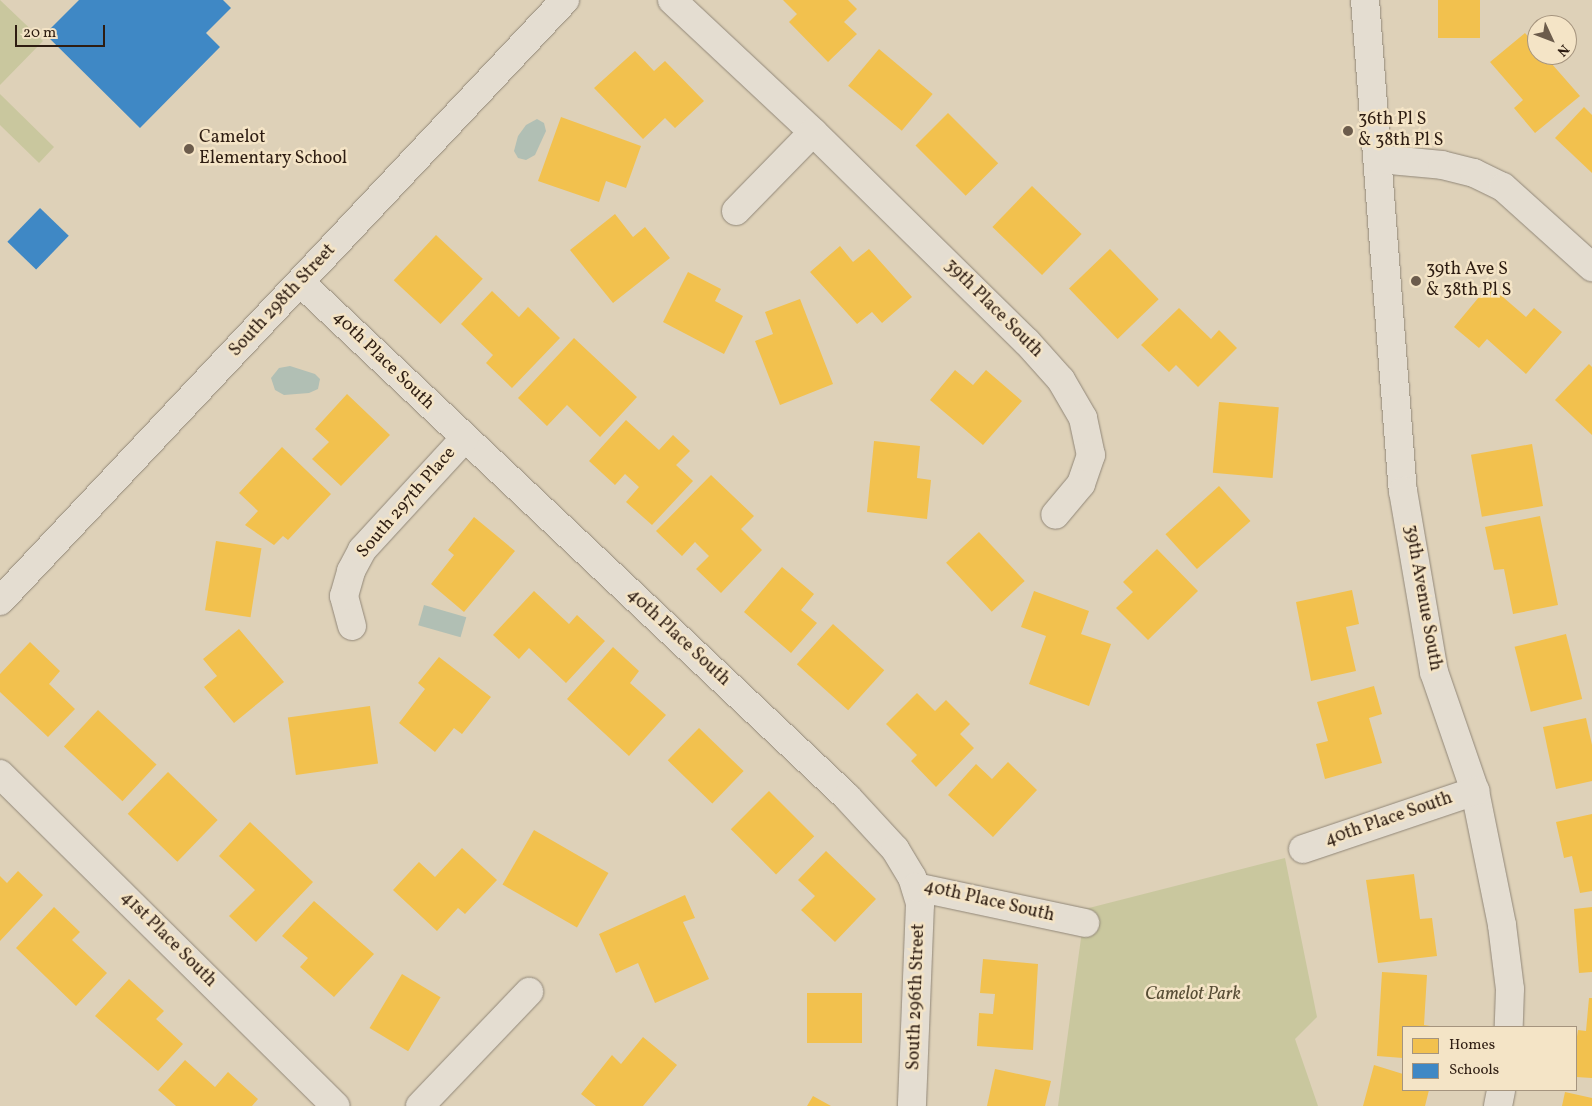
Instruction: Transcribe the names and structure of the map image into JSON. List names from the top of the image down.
{
  "streets": {
    "street": [
      "South 298th Street",
      "39th Place South",
      "40th Place South",
      "South 297th Place",
      "39th Avenue South",
      "41st Place South",
      "South 296th Street"
    ]
  },
  "crossings": [
    ["South 298th Street", "40th Place South"],
    ["40th Place South", "South 297th Place"],
    ["40th Place South", "39th Avenue South"],
    ["40th Place South", "South 296th Street"]
  ],
  "parks": ["Camelot Park"],
  "places": ["36th Pl S & 38th Pl S", "Camelot Elementary School", "39th Ave S & 38th Pl S"],
  "legend": ["Homes", "Schools"],
  "scale_bar": "20 m",
  "north": "bottom right"
}
